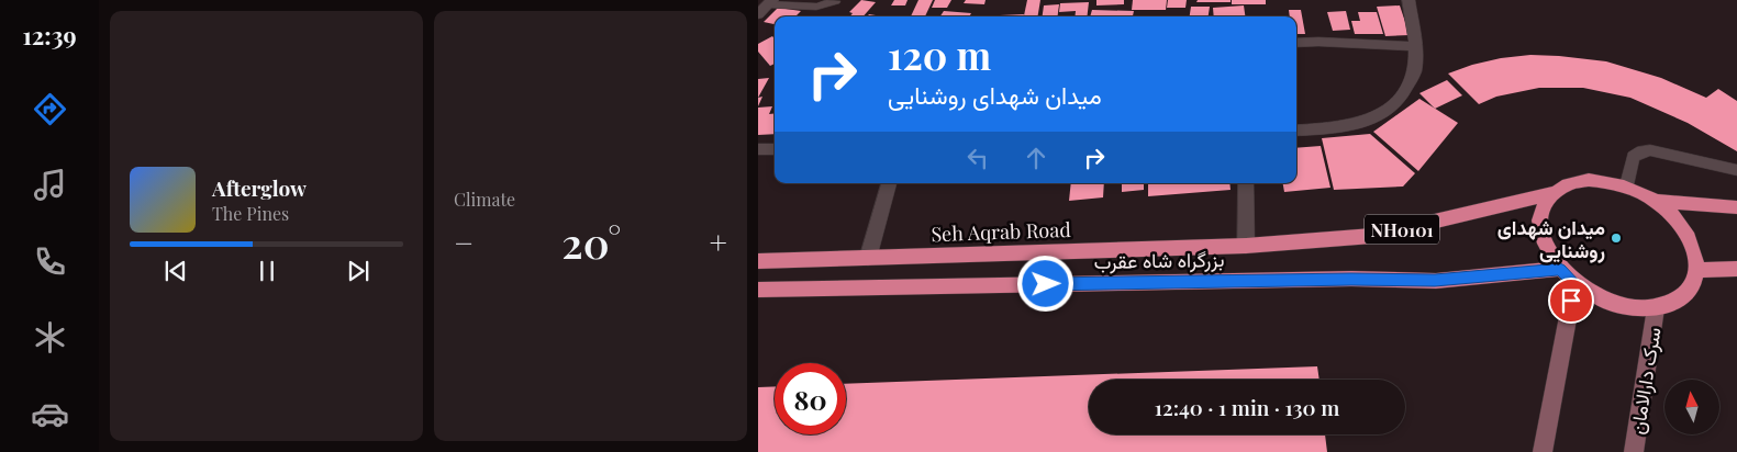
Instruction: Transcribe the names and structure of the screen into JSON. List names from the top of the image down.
{
  "streets": {
    "highway": ["NH0101", "Seh Aqrab Road", "بزرگراه شاه عقرب"],
    "main road": ["سرک دارالامان"]
  },
  "crossings": [
    ["NH0101", "بزرگراه شاه عقرب"],
    ["NH0101", "سرک دارالامان"],
    ["Seh Aqrab Road", "بزرگراه شاه عقرب"],
    ["بزرگراه شاه عقرب", "سرک دارالامان"]
  ],
  "places": ["میدان شهدای روشنایی"],
  "north": "top",
  "page": {
    "tabs": "12:39",
    "tile": "Climate",
    "turn": ["120 m", "میدان شهدای روشنایی"],
    "song": ["Afterglow", "The Pines"],
    "heat": ["−", "20°", "+"],
    "limit": "80",
    "trip": "12:40 · 1 min · 130 m"
  }
}
